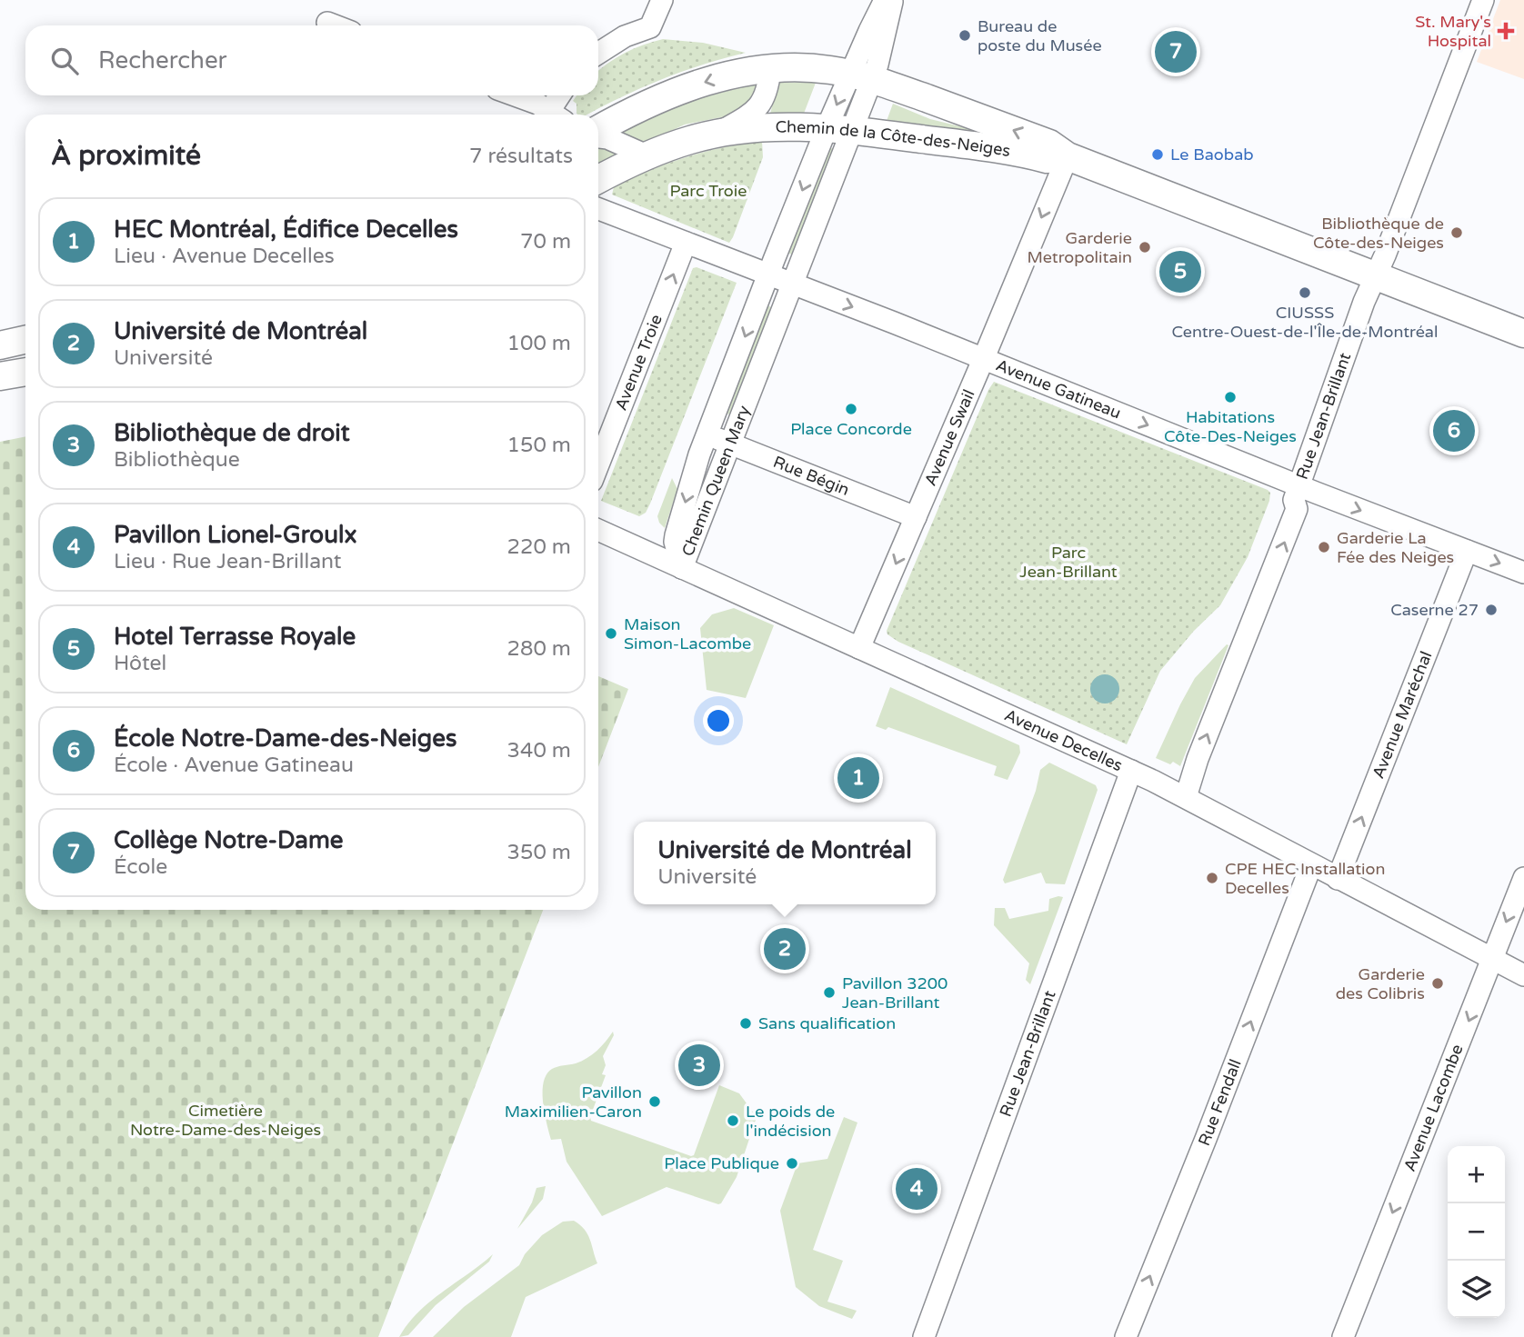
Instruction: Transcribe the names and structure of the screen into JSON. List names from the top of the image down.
{
  "streets": {
    "main road": ["Chemin de la Côte-des-Neiges"],
    "street": [
      "Avenue Troie",
      "Avenue Gatineau",
      "Rue Jean-Brillant",
      "Avenue Swail",
      "Rue Bégin",
      "Chemin Queen Mary",
      "Avenue Maréchal",
      "Avenue Decelles",
      "Rue Fendall",
      "Avenue Lacombe"
    ]
  },
  "crossings": [
    ["Chemin de la Côte-des-Neiges", "Rue Jean-Brillant"],
    ["Chemin de la Côte-des-Neiges", "Avenue Swail"],
    ["Chemin de la Côte-des-Neiges", "Chemin Queen Mary"],
    ["Avenue Troie", "Avenue Gatineau"],
    ["Avenue Gatineau", "Rue Jean-Brillant"],
    ["Avenue Gatineau", "Avenue Swail"],
    ["Avenue Gatineau", "Chemin Queen Mary"],
    ["Avenue Gatineau", "Avenue Maréchal"],
    ["Rue Jean-Brillant", "Avenue Decelles"],
    ["Avenue Swail", "Rue Bégin"],
    ["Avenue Swail", "Avenue Decelles"],
    ["Rue Bégin", "Chemin Queen Mary"],
    ["Chemin Queen Mary", "Avenue Decelles"],
    ["Avenue Maréchal", "Avenue Decelles"],
    ["Avenue Decelles", "Rue Fendall"],
    ["Avenue Decelles", "Avenue Lacombe"]
  ],
  "one_way": [
    "Avenue Troie",
    "Avenue Gatineau",
    "Avenue Swail",
    "Avenue Maréchal",
    "Rue Fendall",
    "Avenue Lacombe"
  ],
  "parks": ["Parc Troie", "Parc Jean-Brillant", "Cimetière Notre-Dame-des-Neiges"],
  "places": {
    "health": ["St. Mary's Hospital"],
    "other": [
      "Bureau de poste du Musée",
      "Le Baobab",
      "Bibliothèque de Côte-des-Neiges",
      "Garderie Metropolitain",
      "CIUSSS Centre-Ouest-de-l'Île-de-Montréal",
      "Habitations Côte-Des-Neiges",
      "Place Concorde",
      "Garderie La Fée des Neiges",
      "Caserne 27",
      "Maison Simon-Lacombe",
      "CPE HEC Installation Decelles",
      "Garderie des Colibris",
      "Pavillon 3200 Jean-Brillant",
      "Sans qualification",
      "Pavillon Maximilien-Caron",
      "Le poids de l'indécision",
      "Place Publique"
    ]
  },
  "page": {
    "search": "Rechercher",
    "pins": [
      "7",
      "5",
      "6",
      "1",
      "2",
      "3",
      "4"
    ],
    "heading": ["À proximité", "7 résultats"],
    "list": [
      {
        "mark": "1",
        "name": "HEC Montréal, Édifice Decelles",
        "note": "Lieu · Avenue Decelles",
        "value": "70 m"
      },
      {
        "mark": "2",
        "name": "Université de Montréal",
        "note": "Université",
        "value": "100 m"
      },
      {
        "mark": "3",
        "name": "Bibliothèque de droit",
        "note": "Bibliothèque",
        "value": "150 m"
      },
      {
        "mark": "4",
        "name": "Pavillon Lionel-Groulx",
        "note": "Lieu · Rue Jean-Brillant",
        "value": "220 m"
      },
      {
        "mark": "5",
        "name": "Hotel Terrasse Royale",
        "note": "Hôtel",
        "value": "280 m"
      },
      {
        "mark": "6",
        "name": "École Notre-Dame-des-Neiges",
        "note": "École · Avenue Gatineau",
        "value": "340 m"
      },
      {
        "mark": "7",
        "name": "Collège Notre-Dame",
        "note": "École",
        "value": "350 m"
      }
    ],
    "popup": ["Université de Montréal", "Université"],
    "map_buttons": ["+", "−"]
  }
}
